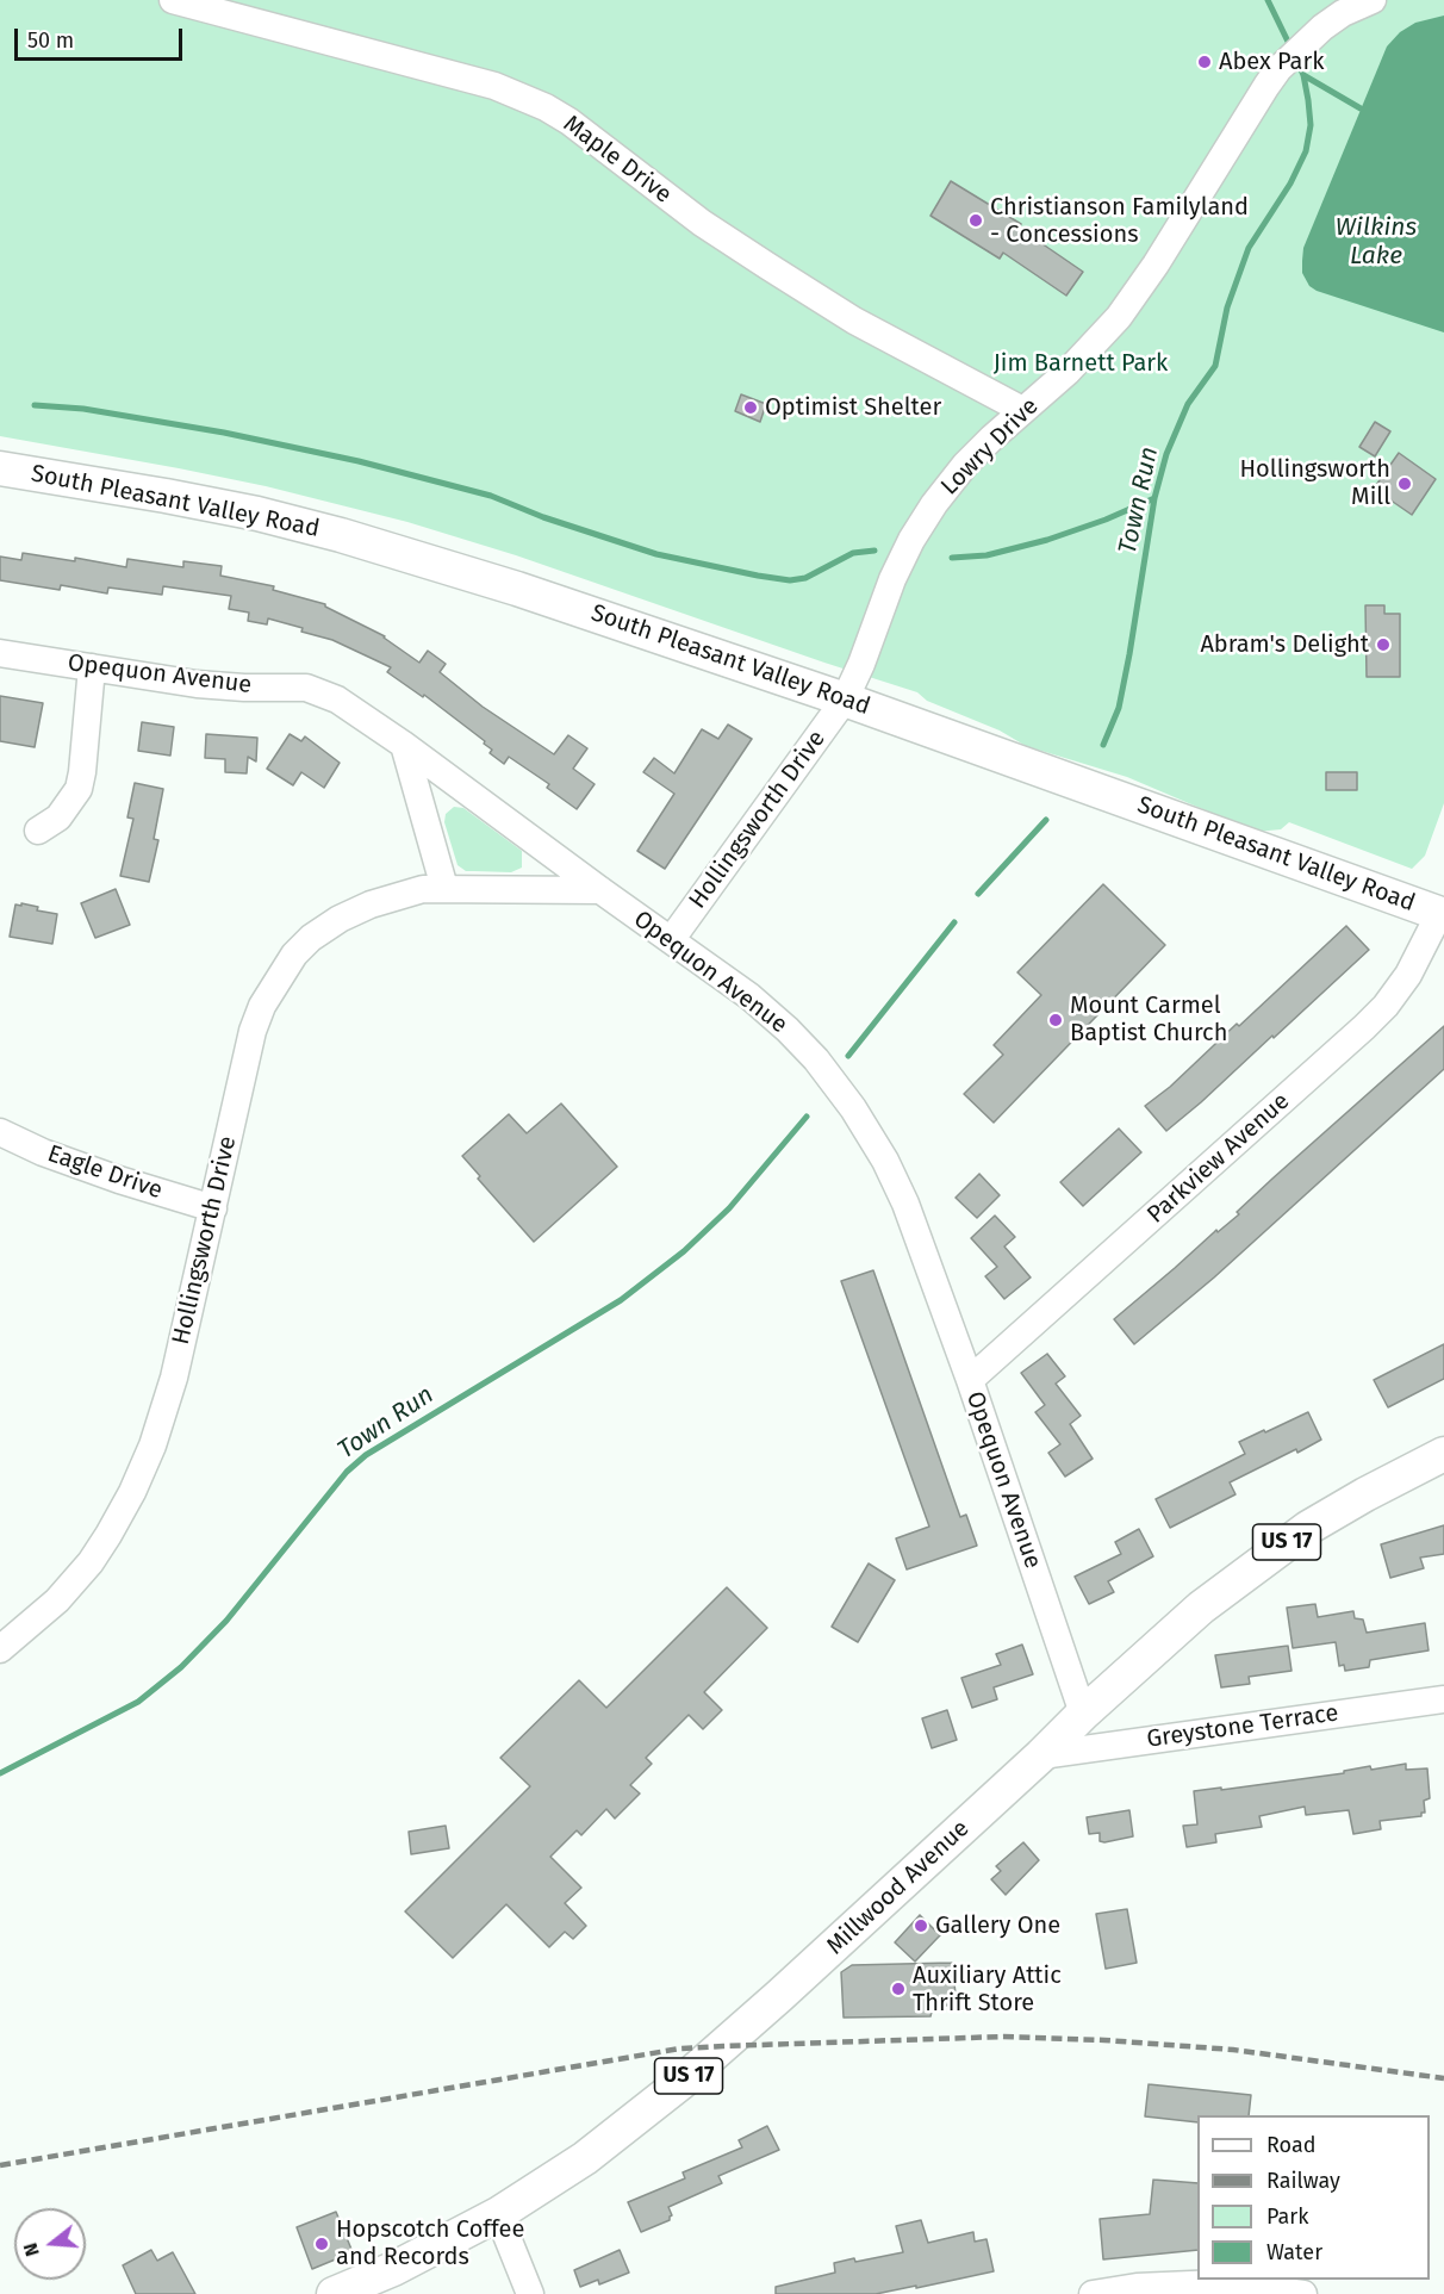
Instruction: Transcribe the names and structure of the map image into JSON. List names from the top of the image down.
{
  "streets": {
    "main road": ["South Pleasant Valley Road", "US 17", "Millwood Avenue"],
    "street": [
      "Maple Drive",
      "Lowry Drive",
      "Opequon Avenue",
      "Hollingsworth Drive",
      "Parkview Avenue",
      "Eagle Drive",
      "Greystone Terrace"
    ]
  },
  "crossings": [
    ["Maple Drive", "Lowry Drive"],
    ["Lowry Drive", "South Pleasant Valley Road"],
    ["Lowry Drive", "Hollingsworth Drive"],
    ["South Pleasant Valley Road", "Hollingsworth Drive"],
    ["South Pleasant Valley Road", "Parkview Avenue"],
    ["Opequon Avenue", "Hollingsworth Drive"],
    ["Opequon Avenue", "Parkview Avenue"],
    ["Opequon Avenue", "Millwood Avenue"],
    ["Hollingsworth Drive", "Eagle Drive"],
    ["Greystone Terrace", "Millwood Avenue"]
  ],
  "water": ["Wilkins Lake", "Town Run"],
  "parks": ["Jim Barnett Park"],
  "places": [
    "Abex Park",
    "Christianson Familyland - Concessions",
    "Optimist Shelter",
    "Hollingsworth Mill",
    "Abram's Delight",
    "Mount Carmel Baptist Church",
    "Gallery One",
    "Auxiliary Attic Thrift Store",
    "Hopscotch Coffee and Records"
  ],
  "legend": [
    "Road",
    "Railway",
    "Park",
    "Water"
  ],
  "scale_bar": "50 m",
  "north": "left"
}
